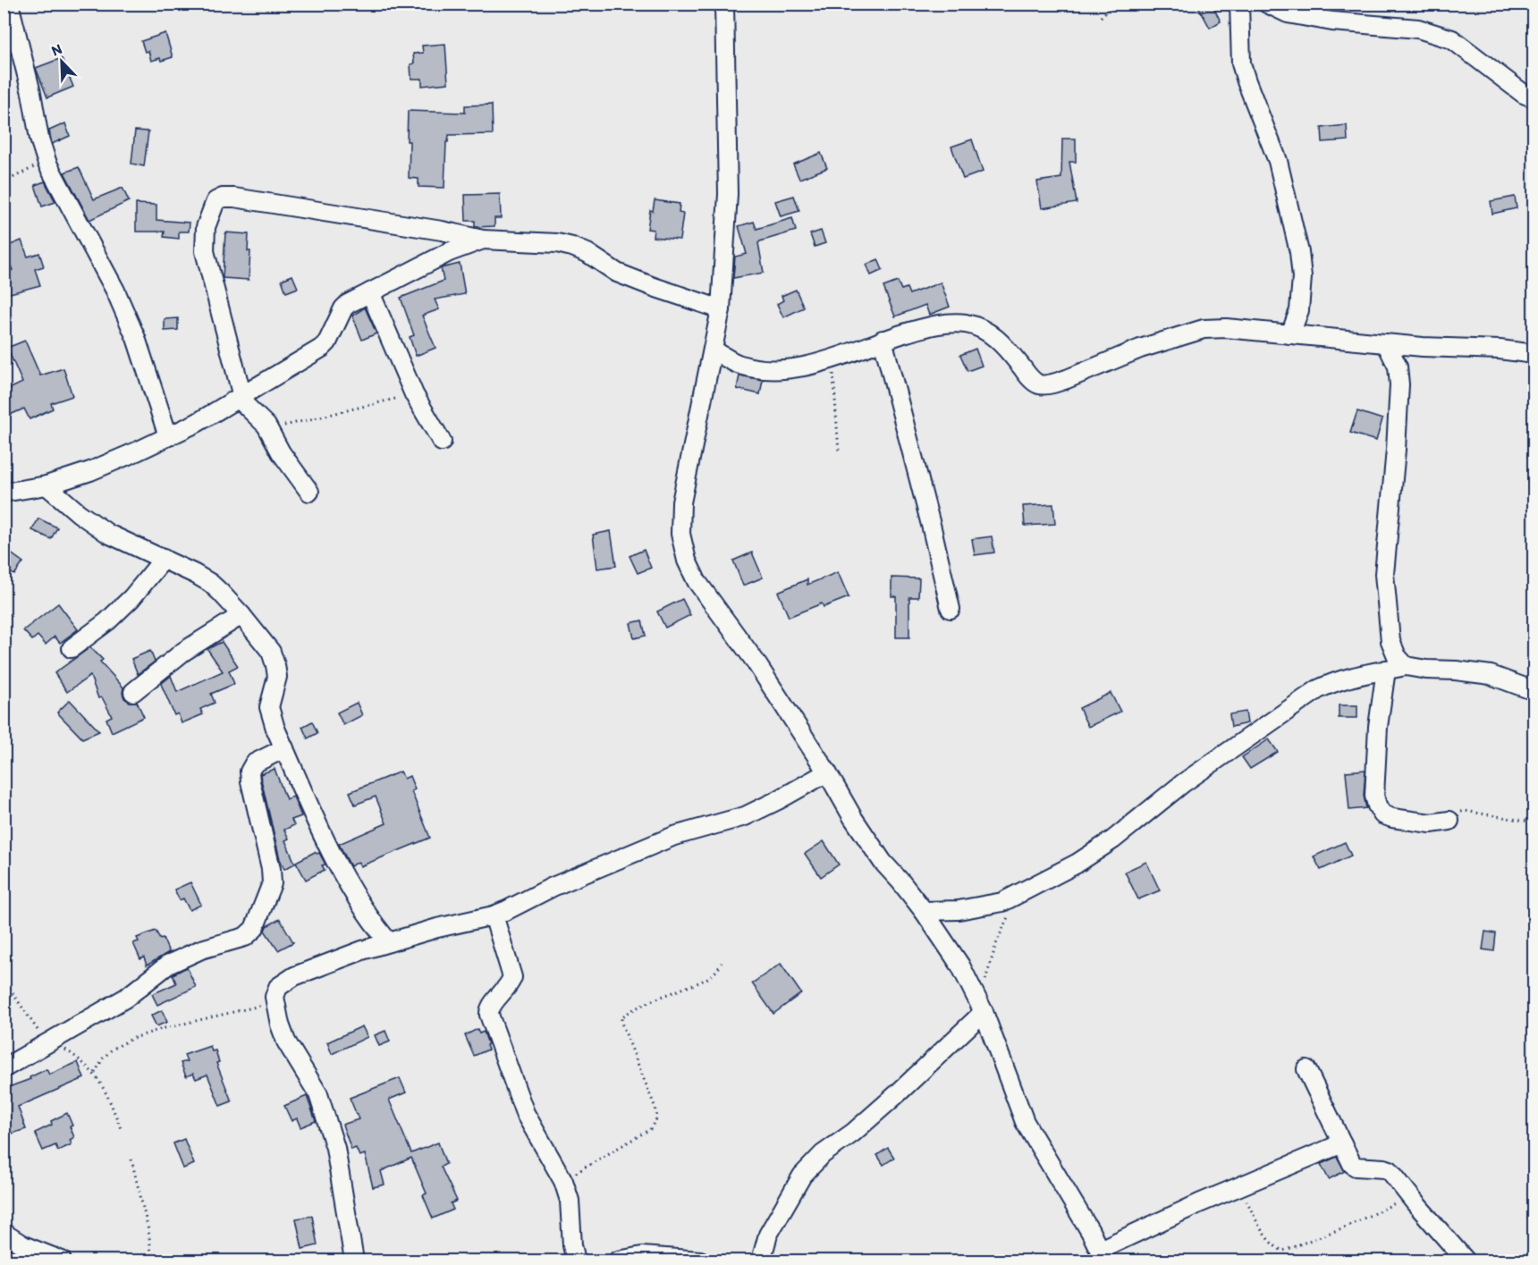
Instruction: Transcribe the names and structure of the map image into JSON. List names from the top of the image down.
{
  "north": "top left"
}
